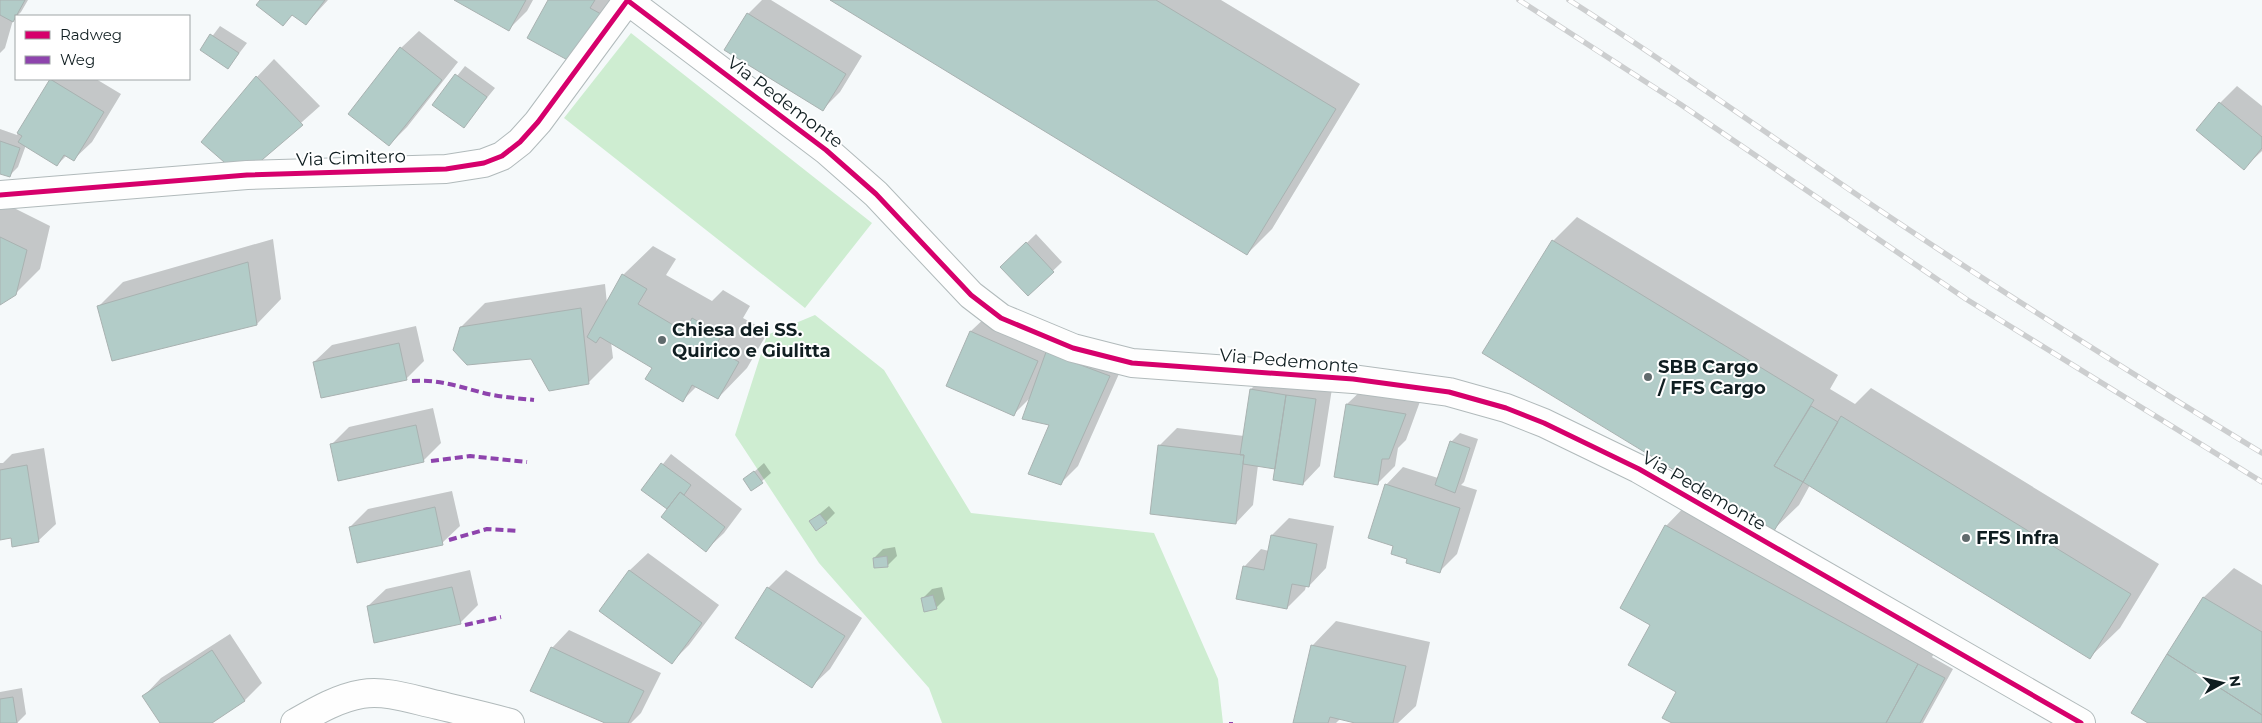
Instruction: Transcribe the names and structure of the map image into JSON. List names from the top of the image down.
{
  "streets": {
    "street": ["Via Pedemonte", "Via Cimitero"]
  },
  "crossings": [
    ["Via Pedemonte", "Via Cimitero"]
  ],
  "places": ["Chiesa dei SS. Quirico e Giulitta", "SBB Cargo / FFS Cargo", "FFS Infra"],
  "legend": ["Radweg", "Weg"],
  "north": "right"
}
